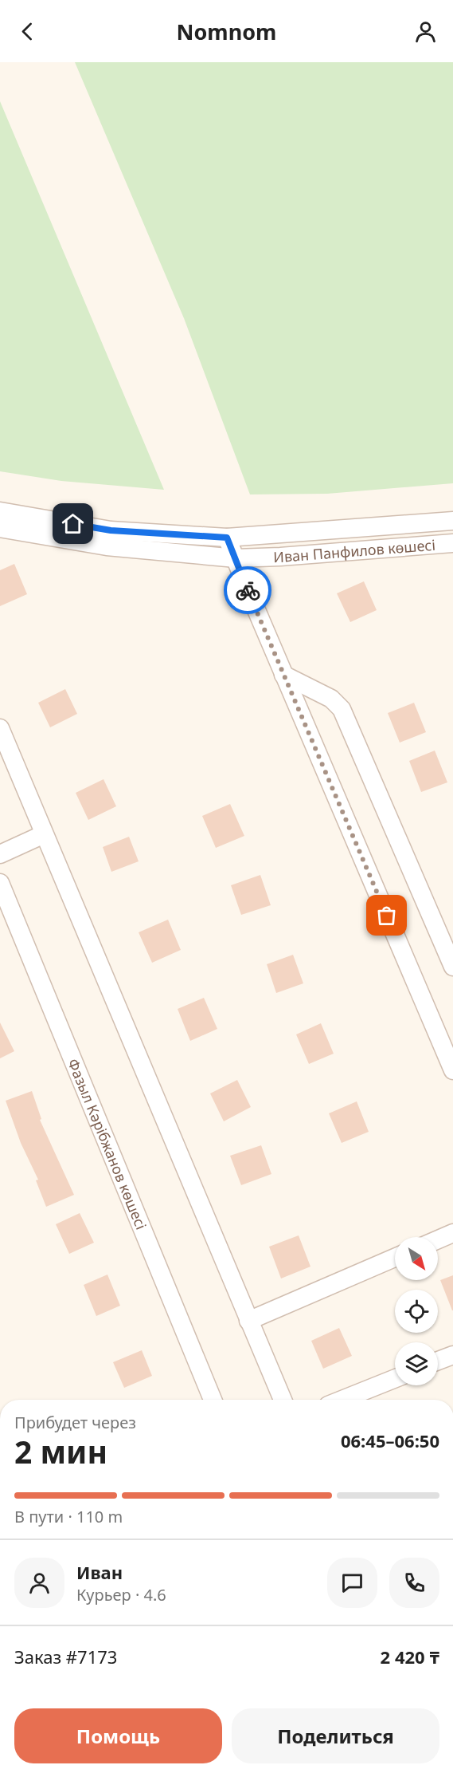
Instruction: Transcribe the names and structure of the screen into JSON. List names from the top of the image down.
{
  "streets": {
    "street": ["Иван Панфилов көшесі", "Фазыл Кәрібжанов көшесі"]
  },
  "north": "bottom right",
  "page": {
    "header": "Nomnom",
    "heading": ["2 мин", "Прибудет через", "06:45–06:50"],
    "panel": [
      "Иван",
      "Курьер · 4.6",
      "Заказ #7173",
      "2 420 ₸"
    ],
    "bar": "В пути · 110 m",
    "buttons": ["Помощь", "Поделиться"]
  }
}
